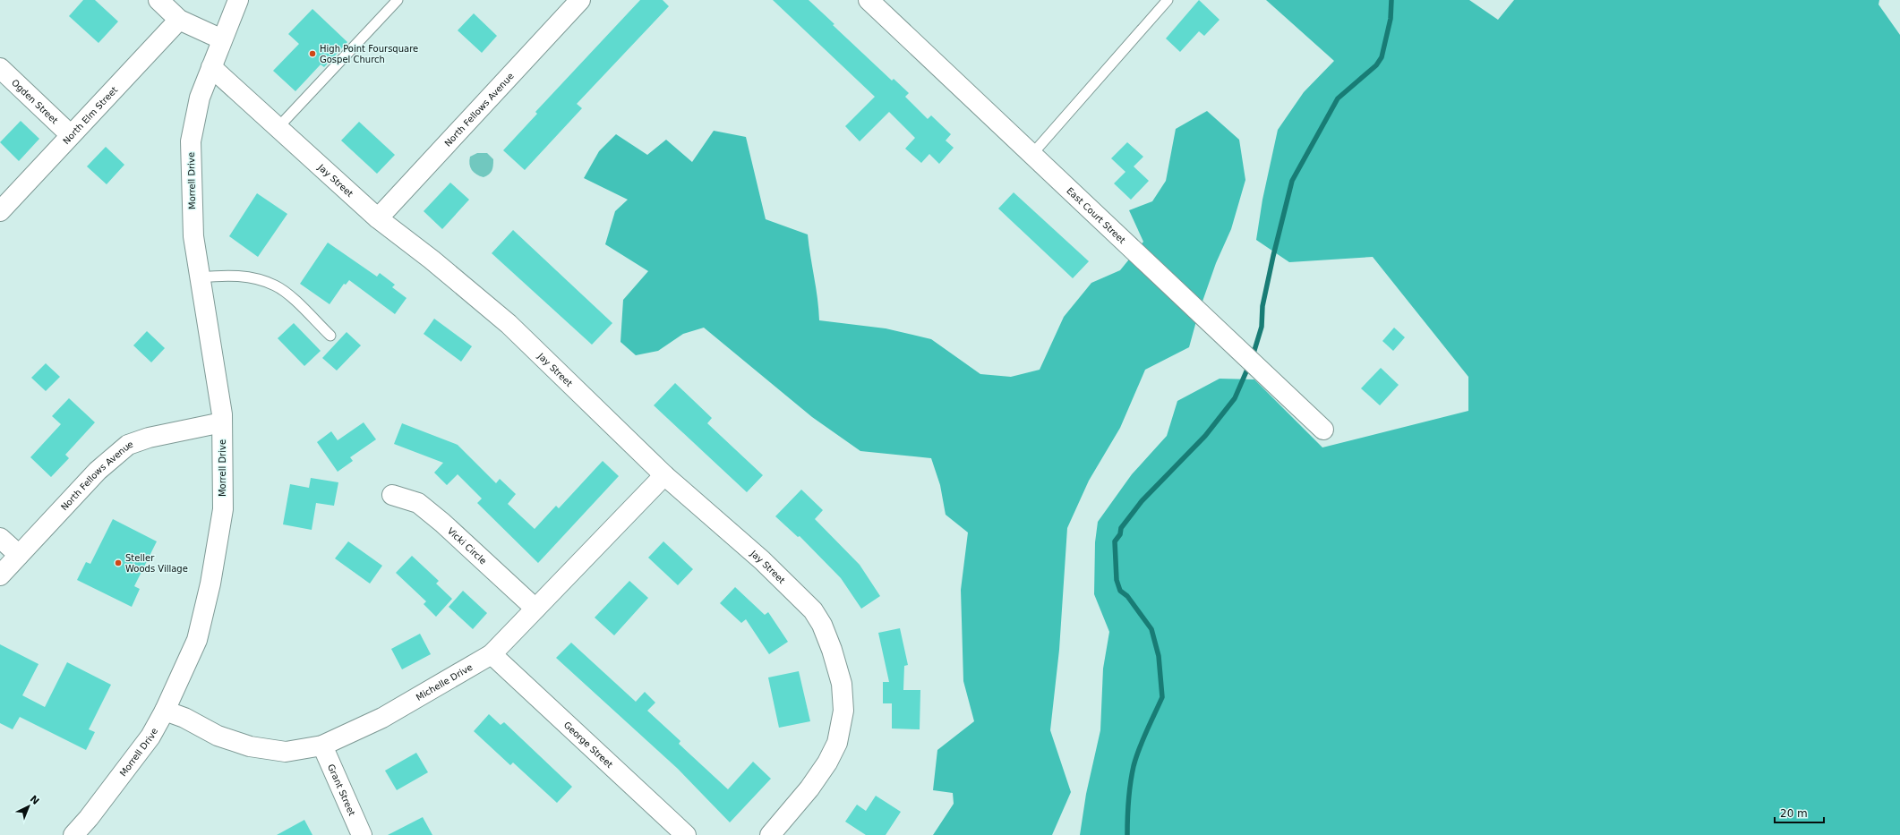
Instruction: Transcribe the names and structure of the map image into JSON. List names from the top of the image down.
{
  "streets": {
    "street": [
      "Ogden Street",
      "North Fellows Avenue",
      "North Elm Street",
      "Morrell Drive",
      "Jay Street",
      "East Court Street",
      "Vicki Circle",
      "Michelle Drive",
      "George Street",
      "Grant Street"
    ]
  },
  "crossings": [
    ["Ogden Street", "North Elm Street"],
    ["North Fellows Avenue", "Morrell Drive"],
    ["North Fellows Avenue", "Jay Street"],
    ["Morrell Drive", "Jay Street"],
    ["Morrell Drive", "Michelle Drive"],
    ["Jay Street", "Michelle Drive"],
    ["Vicki Circle", "Michelle Drive"],
    ["Michelle Drive", "George Street"],
    ["Michelle Drive", "Grant Street"]
  ],
  "places": ["High Point Foursquare Gospel Church", "Steller Woods Village"],
  "scale_bar": "20 m",
  "north": "top right"
}
